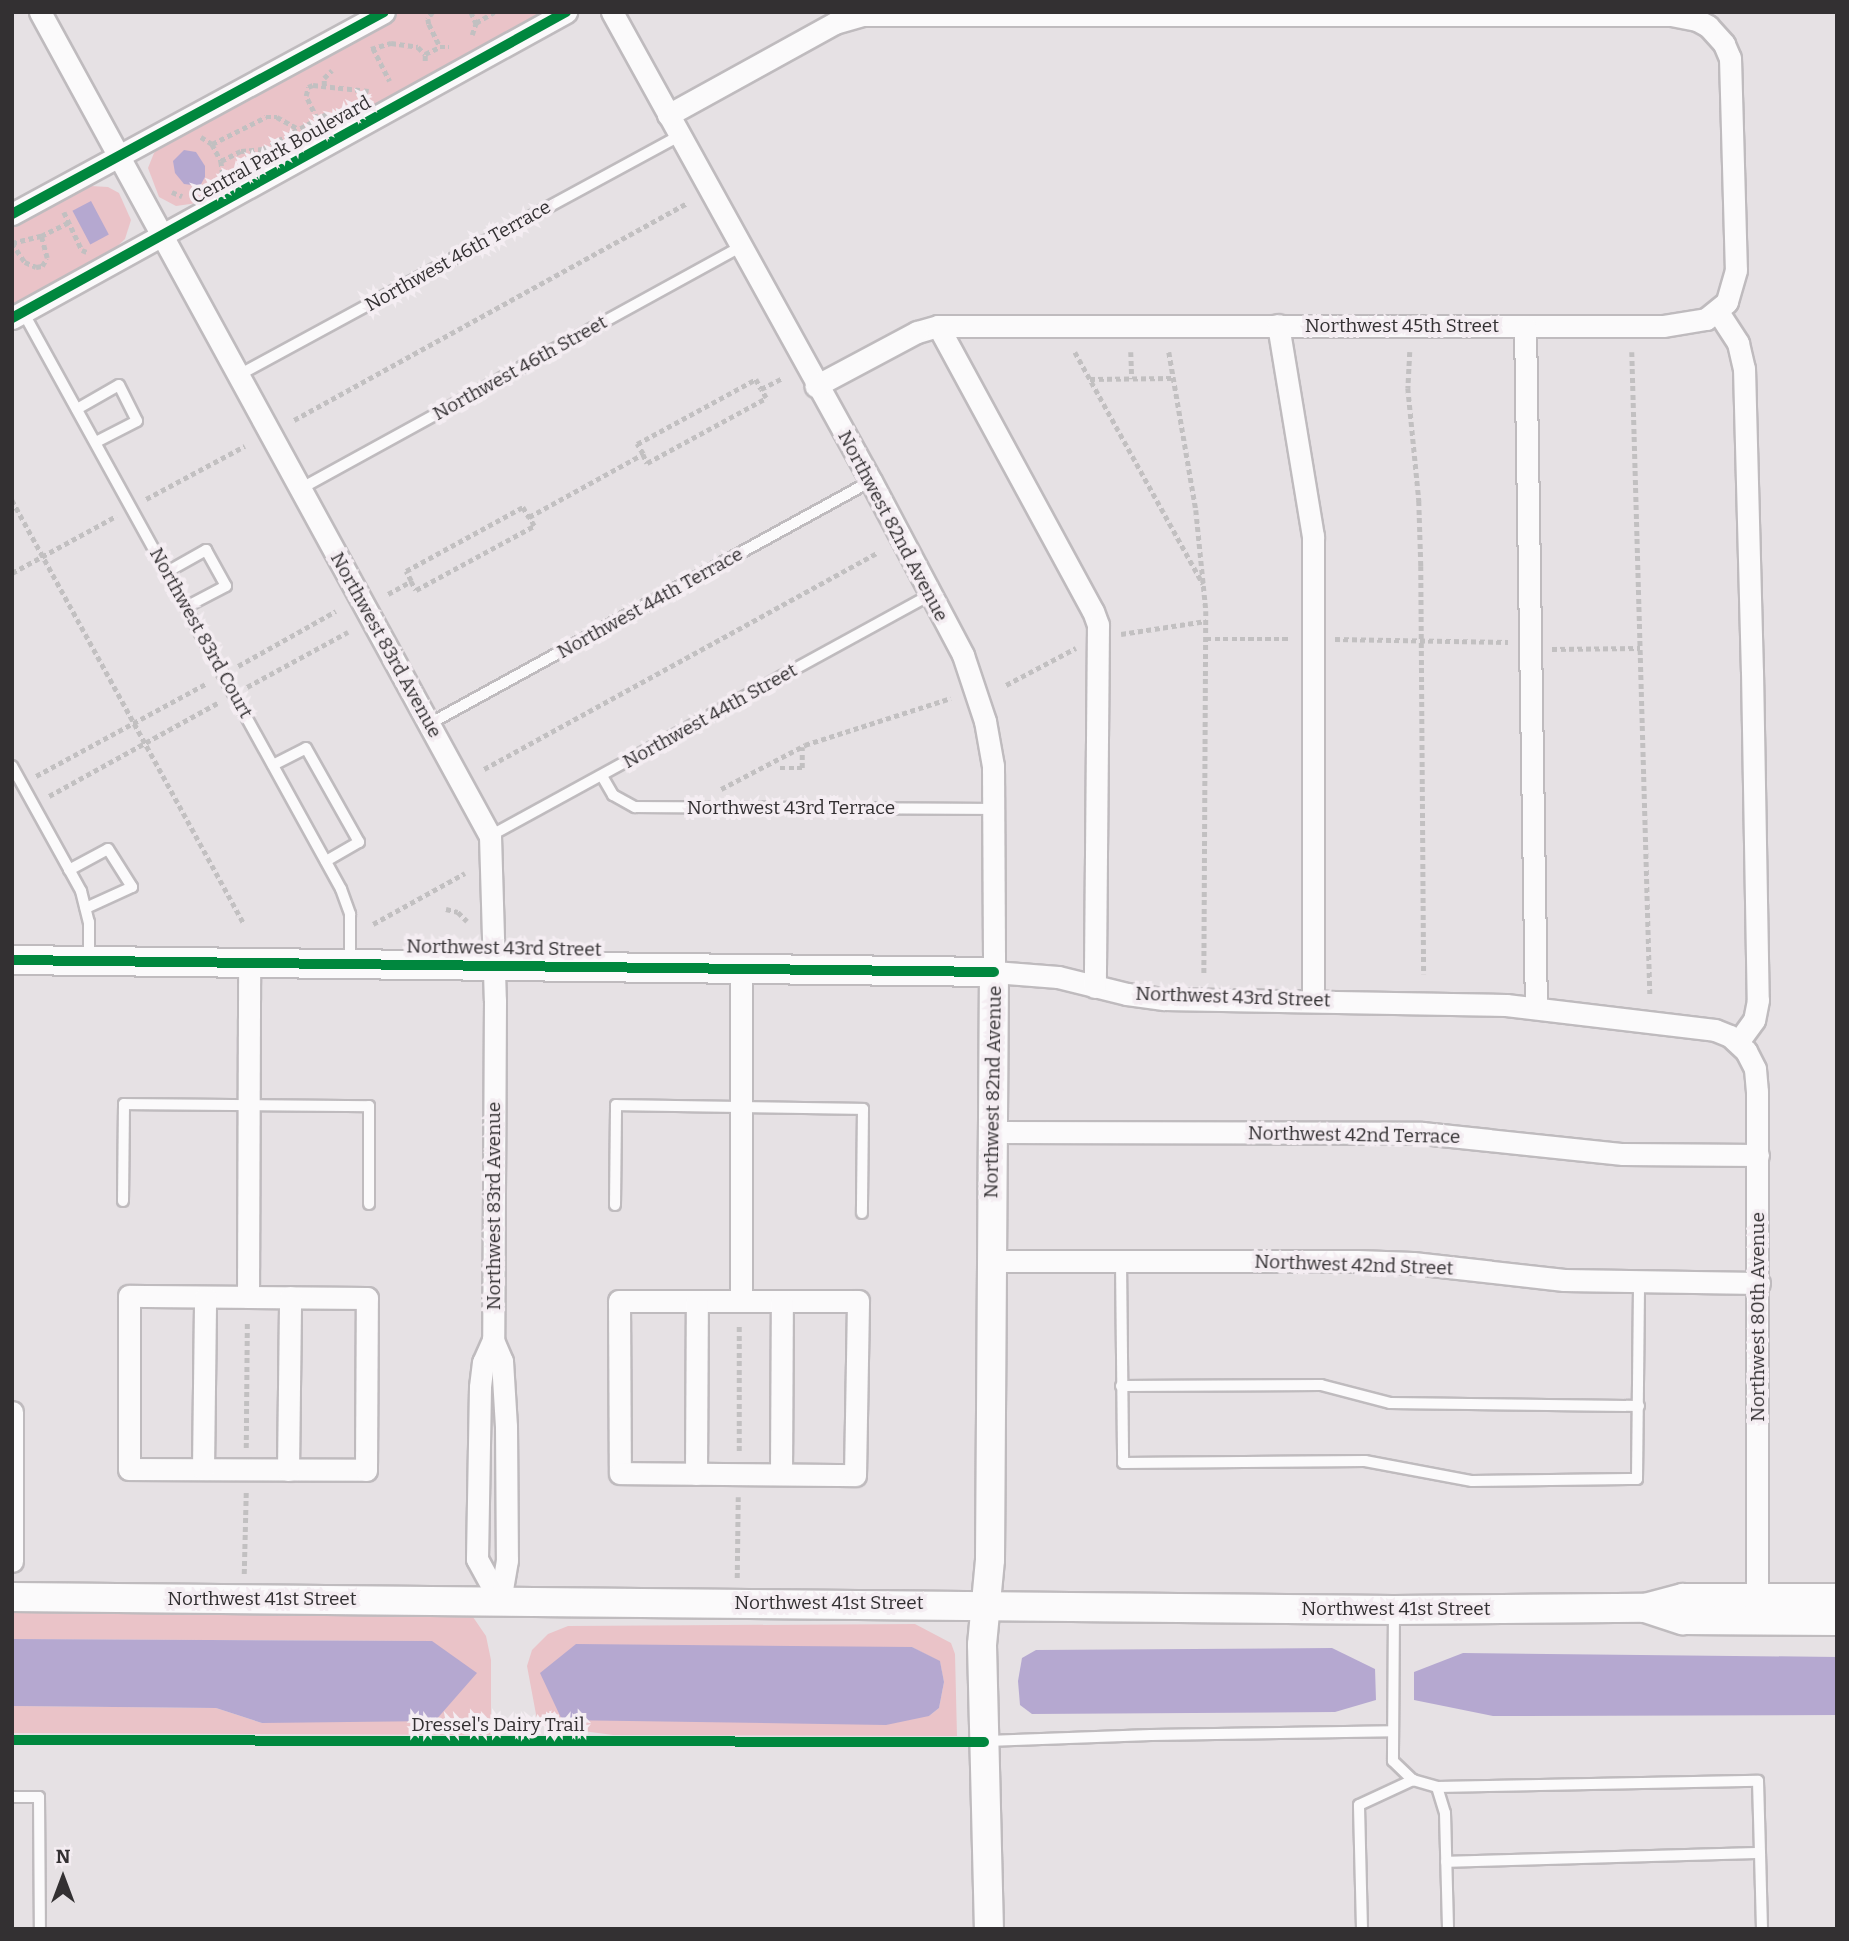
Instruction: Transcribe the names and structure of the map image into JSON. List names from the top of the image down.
{
  "streets": {
    "street": [
      "Central Park Boulevard",
      "Northwest 45th Street",
      "Northwest 82nd Avenue",
      "Northwest 83rd Avenue",
      "Northwest 43rd Street",
      "Northwest 42nd Terrace",
      "Northwest 42nd Street",
      "Northwest 80th Avenue",
      "Northwest 41st Street"
    ],
    "lane": [
      "Northwest 46th Terrace",
      "Northwest 46th Street",
      "Northwest 44th Terrace",
      "Northwest 83rd Court",
      "Northwest 44th Street",
      "Northwest 43rd Terrace"
    ],
    "cycle path": ["Dressel's Dairy Trail"]
  },
  "crossings": [
    ["Central Park Boulevard", "Northwest 83rd Court"],
    ["Central Park Boulevard", "Northwest 83rd Avenue"],
    ["Northwest 46th Terrace", "Northwest 82nd Avenue"],
    ["Northwest 46th Terrace", "Northwest 83rd Avenue"],
    ["Northwest 45th Street", "Northwest 82nd Avenue"],
    ["Northwest 46th Street", "Northwest 82nd Avenue"],
    ["Northwest 46th Street", "Northwest 83rd Avenue"],
    ["Northwest 82nd Avenue", "Northwest 44th Terrace"],
    ["Northwest 82nd Avenue", "Northwest 44th Street"],
    ["Northwest 82nd Avenue", "Northwest 43rd Terrace"],
    ["Northwest 82nd Avenue", "Northwest 43rd Street"],
    ["Northwest 82nd Avenue", "Northwest 42nd Terrace"],
    ["Northwest 82nd Avenue", "Northwest 42nd Street"],
    ["Northwest 82nd Avenue", "Northwest 41st Street"],
    ["Northwest 44th Terrace", "Northwest 83rd Avenue"],
    ["Northwest 83rd Court", "Northwest 43rd Street"],
    ["Northwest 83rd Avenue", "Northwest 44th Street"],
    ["Northwest 83rd Avenue", "Northwest 43rd Street"],
    ["Northwest 83rd Avenue", "Northwest 41st Street"],
    ["Northwest 44th Street", "Northwest 43rd Terrace"],
    ["Northwest 43rd Street", "Northwest 80th Avenue"],
    ["Northwest 42nd Terrace", "Northwest 80th Avenue"],
    ["Northwest 42nd Street", "Northwest 80th Avenue"],
    ["Northwest 80th Avenue", "Northwest 41st Street"]
  ],
  "north": "top"
}
